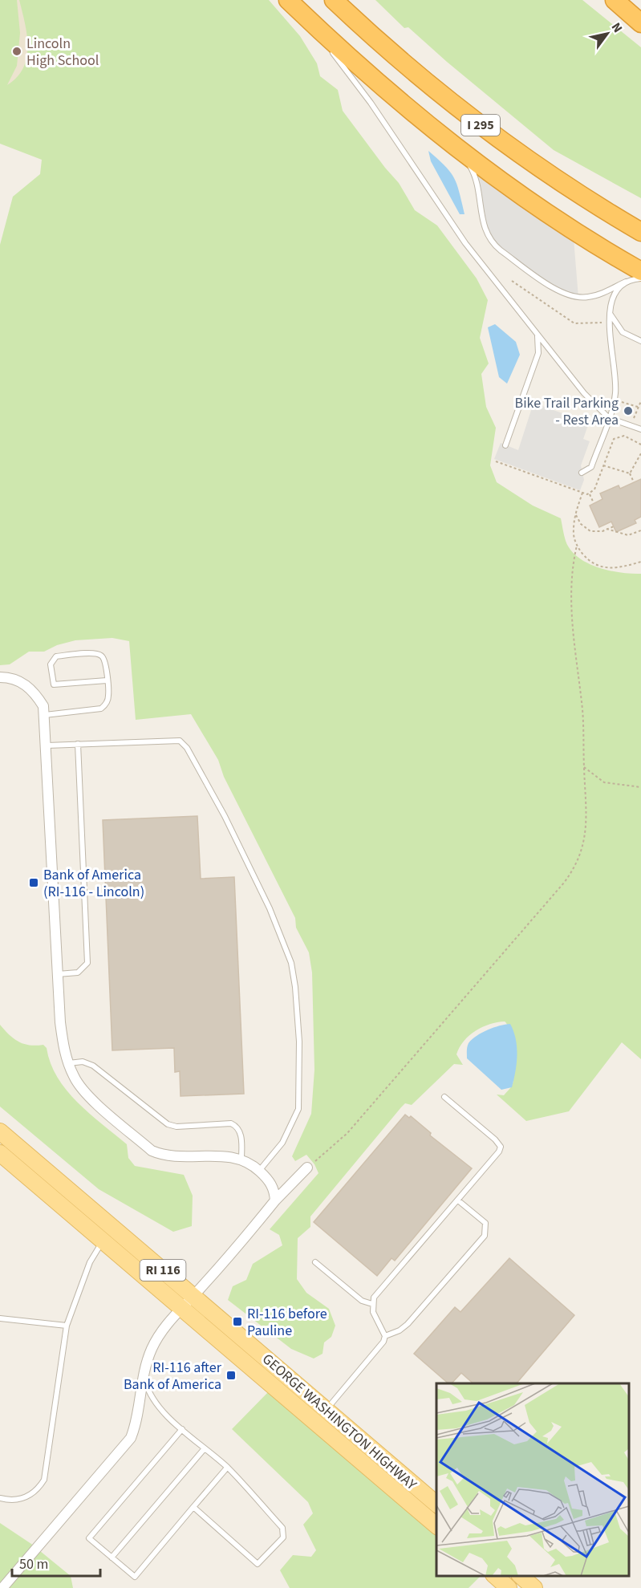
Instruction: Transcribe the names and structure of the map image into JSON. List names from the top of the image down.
{
  "streets": {
    "highway": ["I 295"],
    "main road": ["RI 116", "GEORGE WASHINGTON HIGHWAY"]
  },
  "places": {
    "other": ["Lincoln High School", "Bike Trail Parking - Rest Area"],
    "transit": ["Bank of America (RI-116 - Lincoln)", "RI-116 before Pauline", "RI-116 after Bank of America"]
  },
  "scale_bar": "50 m",
  "north": "top right"
}
